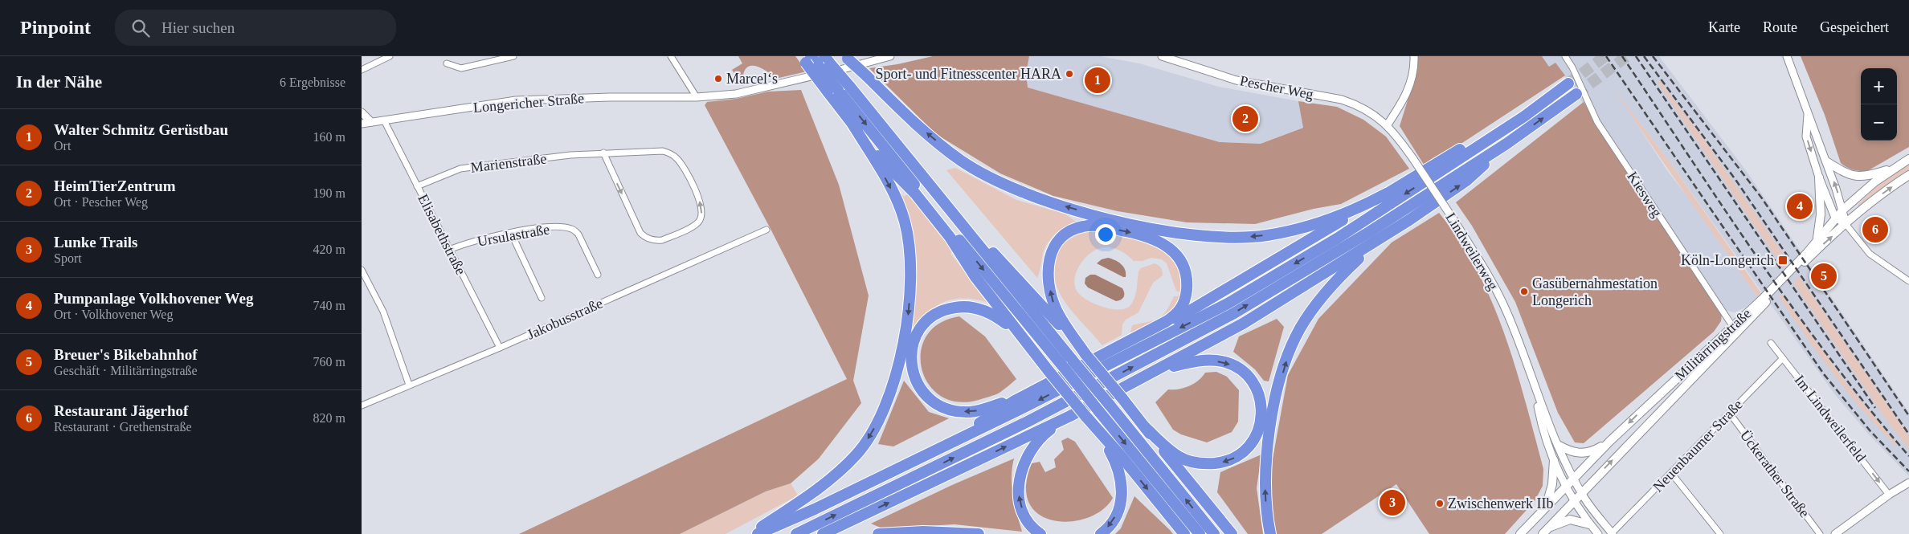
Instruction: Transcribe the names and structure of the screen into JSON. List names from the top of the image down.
{
  "streets": {
    "main road": ["Militärringstraße"],
    "street": [
      "Pescher Weg",
      "Longericher Straße",
      "Marienstraße",
      "Kiesweg",
      "Elisabethstraße",
      "Ursulastraße",
      "Lindweilerweg",
      "Jakobusstraße",
      "Im Lindweilerfeld",
      "Neuenbaumer Straße",
      "Ückerather Straße"
    ]
  },
  "crossings": [
    ["Pescher Weg", "Lindweilerweg"],
    ["Longericher Straße", "Elisabethstraße"],
    ["Marienstraße", "Elisabethstraße"],
    ["Kiesweg", "Militärringstraße"],
    ["Elisabethstraße", "Ursulastraße"],
    ["Elisabethstraße", "Jakobusstraße"],
    ["Lindweilerweg", "Militärringstraße"],
    ["Lindweilerweg", "Neuenbaumer Straße"],
    ["Im Lindweilerfeld", "Neuenbaumer Straße"],
    ["Neuenbaumer Straße", "Ückerather Straße"]
  ],
  "one_way": ["Im Lindweilerfeld"],
  "places": {
    "other": [
      "Sport- und Fitnesscenter HARA",
      "Marcel‘s",
      "Gasübernahmestation Longerich",
      "Zwischenwerk IIb"
    ],
    "transit": ["Köln-Longerich"]
  },
  "page": {
    "header": "Pinpoint",
    "search": "Hier suchen",
    "nav": ["Karte", "Route", "Gespeichert"],
    "heading": ["In der Nähe", "6 Ergebnisse"],
    "pins": [
      "1",
      "2",
      "4",
      "6",
      "5",
      "3"
    ],
    "map_buttons": ["+", "−"],
    "list": [
      {
        "mark": "1",
        "name": "Walter Schmitz Gerüstbau",
        "note": "Ort",
        "value": "160 m"
      },
      {
        "mark": "2",
        "name": "HeimTierZentrum",
        "note": "Ort · Pescher Weg",
        "value": "190 m"
      },
      {
        "mark": "3",
        "name": "Lunke Trails",
        "note": "Sport",
        "value": "420 m"
      },
      {
        "mark": "4",
        "name": "Pumpanlage Volkhovener Weg",
        "note": "Ort · Volkhovener Weg",
        "value": "740 m"
      },
      {
        "mark": "5",
        "name": "Breuer's Bikebahnhof",
        "note": "Geschäft · Militärringstraße",
        "value": "760 m"
      },
      {
        "mark": "6",
        "name": "Restaurant Jägerhof",
        "note": "Restaurant · Grethenstraße",
        "value": "820 m"
      }
    ]
  }
}
